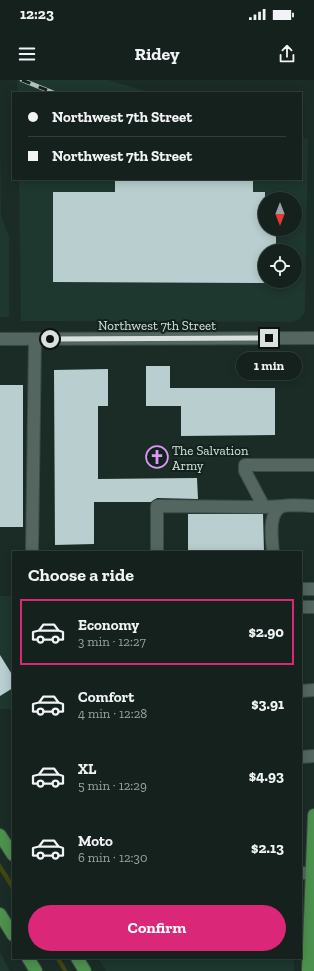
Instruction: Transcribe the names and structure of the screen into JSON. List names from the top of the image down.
{
  "streets": {
    "street": ["Northwest 7th Street"]
  },
  "places": {
    "church": ["The Salvation Army"]
  },
  "north": "bottom",
  "page": {
    "status": "12:23",
    "header": "Ridey",
    "banner": ["Northwest 7th Street", "Northwest 7th Street"],
    "bubble": "1 min",
    "heading": "Choose a ride",
    "list": [
      {
        "name": "Economy",
        "note": "3 min · 12:27",
        "value": "$2.90"
      },
      {
        "name": "Comfort",
        "note": "4 min · 12:28",
        "value": "$3.91"
      },
      {
        "name": "XL",
        "note": "5 min · 12:29",
        "value": "$4.93"
      },
      {
        "name": "Moto",
        "note": "6 min · 12:30",
        "value": "$2.13"
      }
    ],
    "buttons": "Confirm"
  }
}
